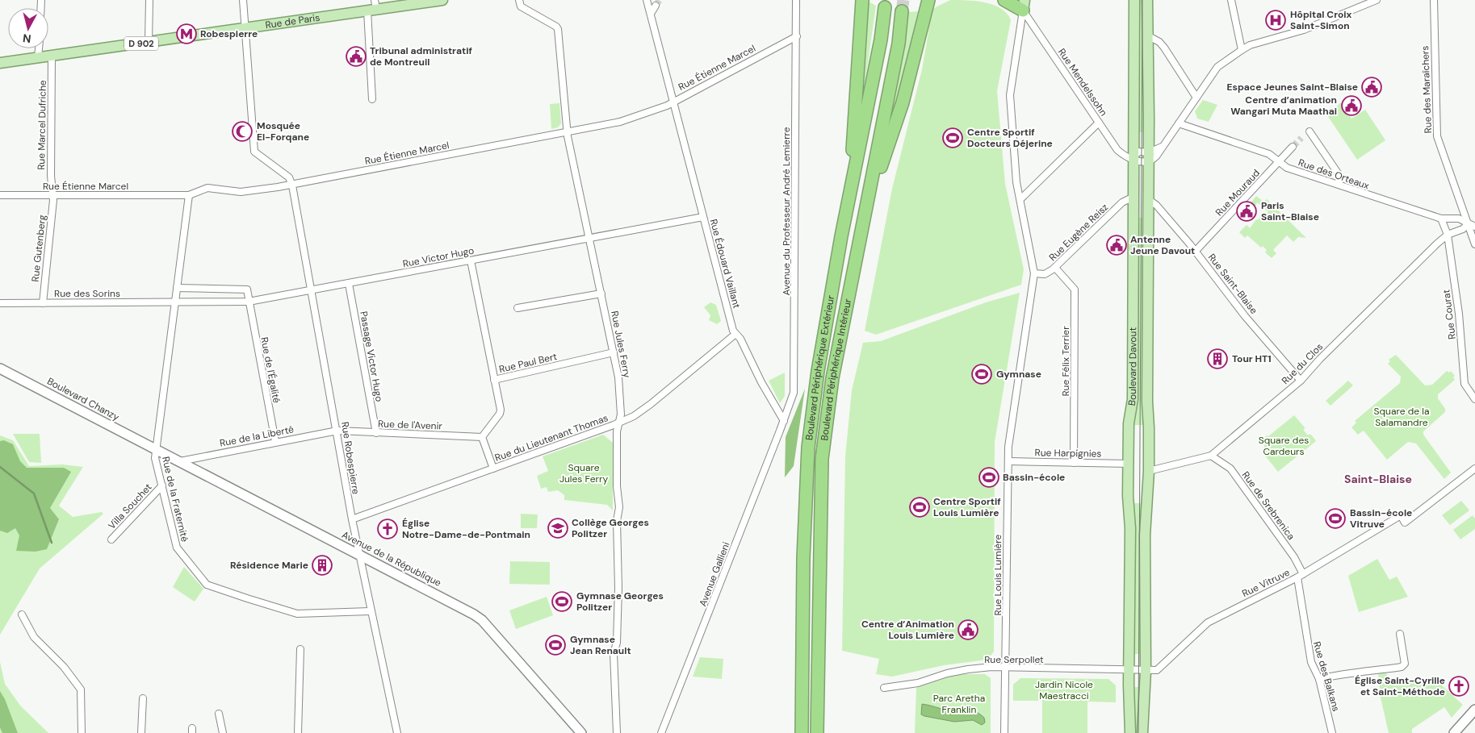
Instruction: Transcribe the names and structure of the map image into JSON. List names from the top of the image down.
{
  "streets": {
    "highway": ["Boulevard Périphérique Extérieur", "Boulevard Périphérique Intérieur"],
    "main road": [
      "Rue de Paris",
      "D 902",
      "Boulevard Davout",
      "Boulevard Chanzy",
      "Avenue de la République"
    ],
    "street": [
      "Rue Étienne Marcel",
      "Rue Mendelssohn",
      "Rue des Maraîchers",
      "Rue Marcel Dufriche",
      "Rue des Orteaux",
      "Rue Mouraud",
      "Avenue du Professeur André Lemierre",
      "Rue Eugène Reisz",
      "Rue Gutenberg",
      "Rue Victor Hugo",
      "Rue Édouard Vaillant",
      "Rue Saint-Blaise",
      "Rue des Sorins",
      "Rue Courat",
      "Rue Jules Ferry",
      "Passage Victor Hugo",
      "Rue Félix Terrier",
      "Rue Paul Bert",
      "Rue du Clos",
      "Rue de l'Égalité",
      "Rue de l'Avenir",
      "Rue de la Liberté",
      "Rue du Lieutenant Thomas",
      "Rue Harpignies",
      "Rue Robespierre",
      "Rue de la Fraternité",
      "Rue de Srebrenica",
      "Villa Souchet",
      "Avenue Gallieni",
      "Rue Louis Lumière",
      "Rue Vitruve",
      "Rue Serpollet",
      "Rue des Balkans"
    ]
  },
  "crossings": [
    ["Rue de Paris", "Rue Marcel Dufriche"],
    ["Rue Étienne Marcel", "Rue Marcel Dufriche"],
    ["Rue Étienne Marcel", "Avenue du Professeur André Lemierre"],
    ["Rue Étienne Marcel", "Rue Gutenberg"],
    ["Rue Étienne Marcel", "Rue Édouard Vaillant"],
    ["Rue Étienne Marcel", "Rue Jules Ferry"],
    ["Rue Étienne Marcel", "Rue Robespierre"],
    ["Rue Étienne Marcel", "Rue de la Fraternité"],
    ["Rue Mendelssohn", "Boulevard Davout"],
    ["Rue Mendelssohn", "Rue Louis Lumière"],
    ["Rue des Maraîchers", "Rue des Orteaux"],
    ["Rue Marcel Dufriche", "Rue Gutenberg"],
    ["Rue des Orteaux", "Rue Mouraud"],
    ["Rue Mouraud", "Rue Saint-Blaise"],
    ["Avenue du Professeur André Lemierre", "Rue Édouard Vaillant"],
    ["Avenue du Professeur André Lemierre", "Avenue Gallieni"],
    ["Rue Eugène Reisz", "Rue Félix Terrier"],
    ["Rue Eugène Reisz", "Boulevard Davout"],
    ["Rue Eugène Reisz", "Rue Louis Lumière"],
    ["Rue Gutenberg", "Rue des Sorins"],
    ["Rue Victor Hugo", "Rue Édouard Vaillant"],
    ["Rue Victor Hugo", "Rue des Sorins"],
    ["Rue Victor Hugo", "Rue Jules Ferry"],
    ["Rue Victor Hugo", "Passage Victor Hugo"],
    ["Rue Victor Hugo", "Rue de l'Égalité"],
    ["Rue Victor Hugo", "Rue Robespierre"],
    ["Rue Victor Hugo", "Rue de la Fraternité"],
    ["Rue Édouard Vaillant", "Rue du Lieutenant Thomas"],
    ["Rue Édouard Vaillant", "Avenue Gallieni"],
    ["Rue Saint-Blaise", "Rue du Clos"],
    ["Rue Saint-Blaise", "Boulevard Davout"],
    ["Rue des Sorins", "Rue de la Fraternité"],
    ["Rue Courat", "Rue du Clos"],
    ["Rue Jules Ferry", "Rue Paul Bert"],
    ["Rue Jules Ferry", "Rue du Lieutenant Thomas"],
    ["Passage Victor Hugo", "Rue de l'Avenir"],
    ["Rue Félix Terrier", "Rue Harpignies"],
    ["Rue Paul Bert", "Rue de l'Avenir"],
    ["Rue du Clos", "Boulevard Davout"],
    ["Rue du Clos", "Rue de Srebrenica"],
    ["Boulevard Davout", "Rue Harpignies"],
    ["Boulevard Davout", "Rue Vitruve"],
    ["Boulevard Davout", "Rue Serpollet"],
    ["Rue de l'Égalité", "Rue de la Liberté"],
    ["Boulevard Chanzy", "Rue de la Fraternité"],
    ["Boulevard Chanzy", "Avenue de la République"],
    ["Rue de l'Avenir", "Rue de la Liberté"],
    ["Rue de l'Avenir", "Rue Robespierre"],
    ["Rue de la Liberté", "Rue Robespierre"],
    ["Rue de la Liberté", "Avenue de la République"],
    ["Rue du Lieutenant Thomas", "Rue Robespierre"],
    ["Rue Harpignies", "Rue Louis Lumière"],
    ["Rue Robespierre", "Rue de la Fraternité"],
    ["Rue Robespierre", "Avenue de la République"],
    ["Rue de la Fraternité", "Villa Souchet"],
    ["Rue de la Fraternité", "Avenue de la République"],
    ["Rue de Srebrenica", "Rue Vitruve"],
    ["Rue de Srebrenica", "Rue des Balkans"],
    ["Rue Louis Lumière", "Rue Serpollet"],
    ["Rue Vitruve", "Rue Serpollet"],
    ["Rue Vitruve", "Rue des Balkans"]
  ],
  "districts": ["Saint-Blaise"],
  "parks": [
    "Square de la Salamandre",
    "Square des Cardeurs",
    "Square Jules Ferry",
    "Jardin Nicole Maestracci",
    "Parc Aretha Franklin"
  ],
  "places": {
    "hospital": ["Hôpital Croix Saint-Simon"],
    "metro station": ["Robespierre"],
    "public building": [
      "Tribunal administratif de Montreuil",
      "Espace Jeunes Saint-Blaise",
      "Centre d’animation Wangari Muta Maathai",
      "Paris Saint-Blaise",
      "Antenne Jeune Davout",
      "Centre d’Animation Louis Lumière"
    ],
    "mosque": ["Mosquée El-Forqane"],
    "sports": [
      "Centre Sportif Docteurs Déjerine",
      "Gymnase",
      "Bassin-école",
      "Centre Sportif Louis Lumière",
      "Bassin-école Vitruve",
      "Gymnase Georges Politzer",
      "Gymnase Jean Renault"
    ],
    "building": ["Tour HT1", "Résidence Marie"],
    "school or university": ["Collège Georges Politzer"],
    "church": ["Église Notre-Dame-de-Pontmain", "Église Saint-Cyrille et Saint-Méthode"]
  },
  "north": "bottom"
}
